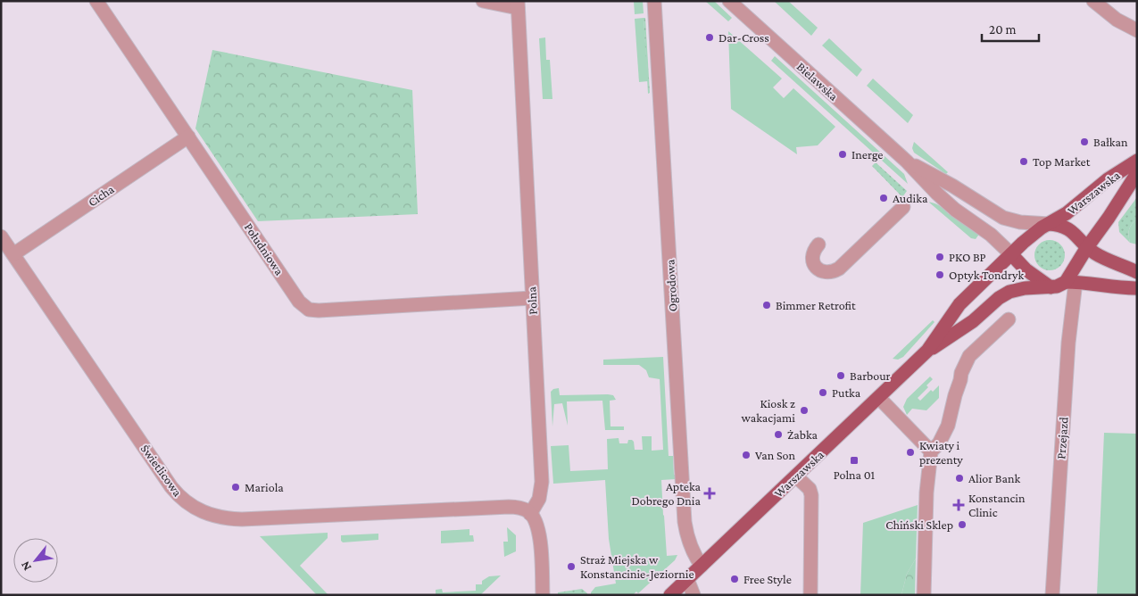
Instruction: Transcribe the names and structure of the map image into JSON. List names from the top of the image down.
{
  "streets": {
    "main road": ["Warszawska"],
    "street": [
      "Bielawska",
      "Cicha",
      "Południowa",
      "Ogrodowa",
      "Polna",
      "Przejazd",
      "Świetlicowa"
    ]
  },
  "crossings": [
    ["Bielawska", "Warszawska"],
    ["Bielawska", "Przejazd"],
    ["Warszawska", "Ogrodowa"],
    ["Warszawska", "Przejazd"],
    ["Cicha", "Południowa"],
    ["Cicha", "Świetlicowa"],
    ["Południowa", "Polna"],
    ["Polna", "Świetlicowa"]
  ],
  "places": {
    "other": [
      "Dar-Cross",
      "Bałkan",
      "Inerge",
      "Top Market",
      "Audika",
      "PKO BP",
      "Optyk Tondryk",
      "Bimmer Retrofit",
      "Barbour",
      "Putka",
      "Kiosk z wakacjami",
      "Żabka",
      "Kwiaty i prezenty",
      "Van Son",
      "Alior Bank",
      "Mariola",
      "Chiński Sklep",
      "Straż Miejska w Konstancinie-Jeziornie",
      "Free Style"
    ],
    "transit": ["Polna 01"],
    "health": ["Apteka Dobrego Dnia", "Konstancin Clinic"]
  },
  "scale_bar": "20 m",
  "north": "bottom left"
}
